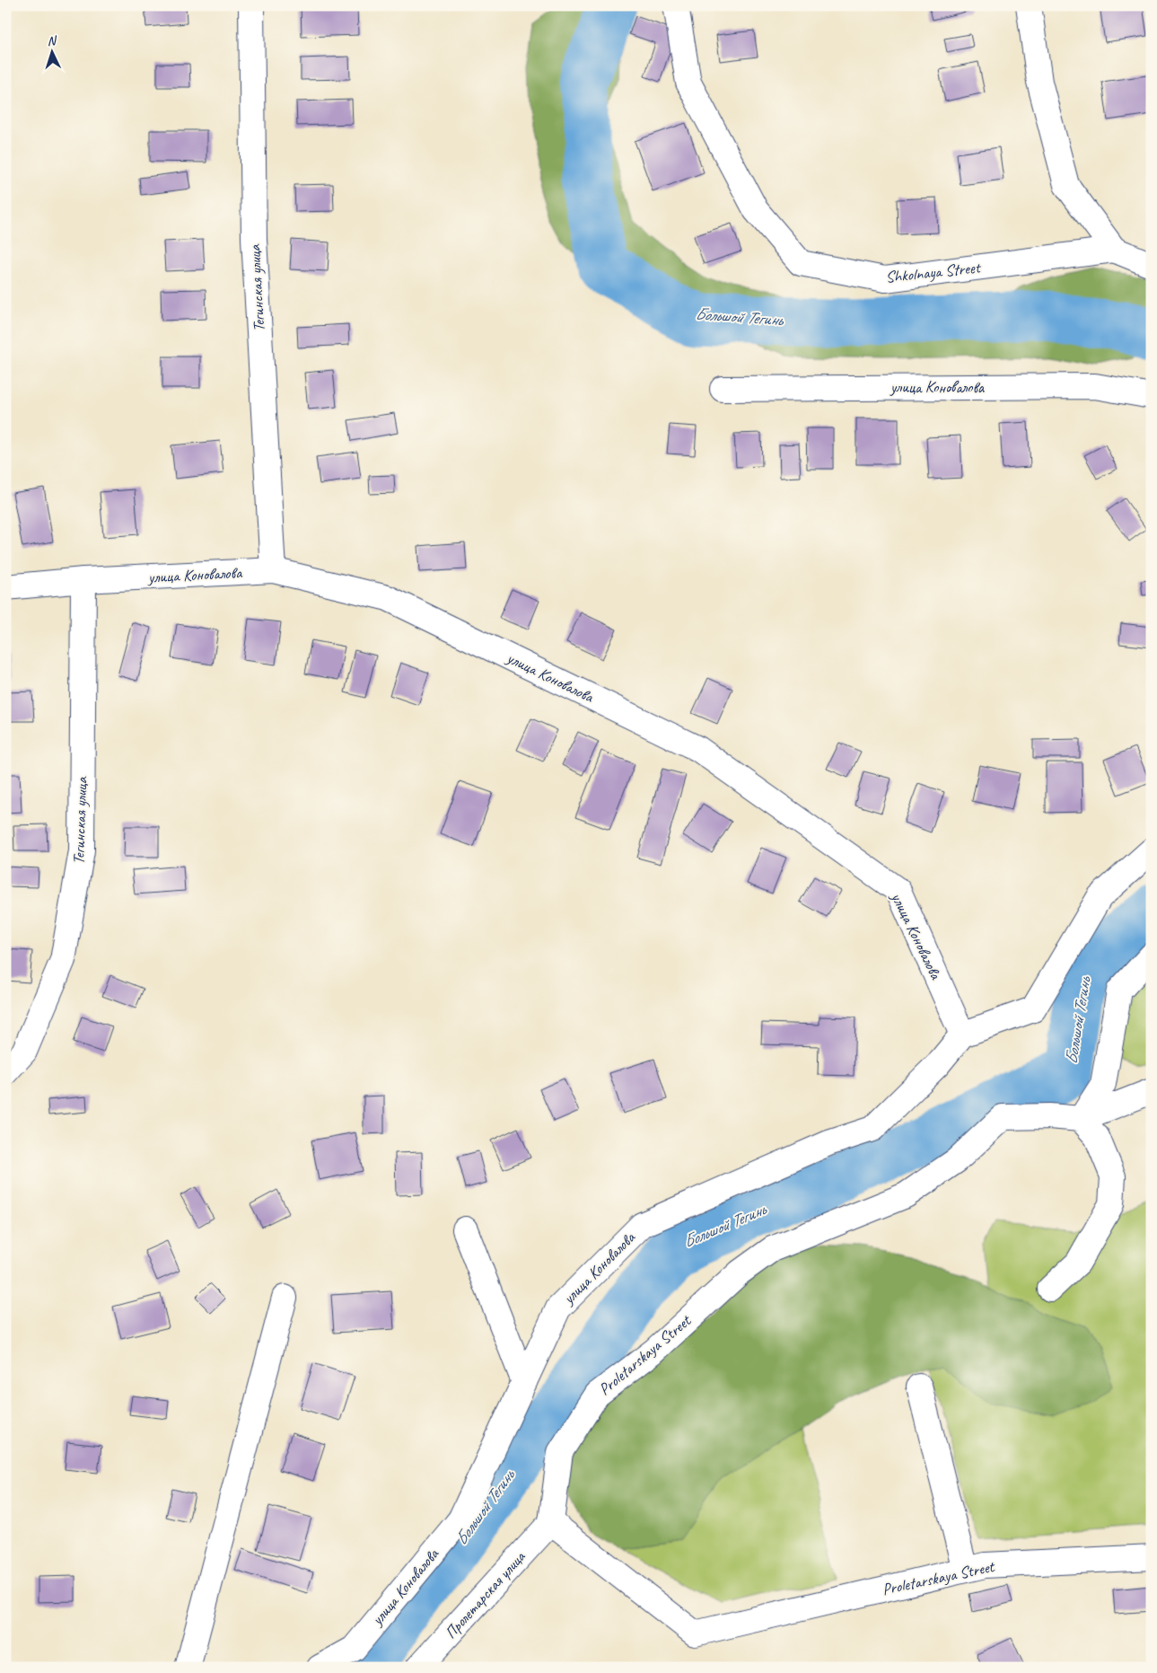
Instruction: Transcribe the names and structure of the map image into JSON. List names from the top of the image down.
{
  "streets": {
    "street": [
      "Shkolnaya Street",
      "Тегинская улица",
      "улица Коновалова",
      "Proletarskaya Street",
      "Пролетарская улица"
    ]
  },
  "crossings": [
    ["Тегинская улица", "улица Коновалова"],
    ["Proletarskaya Street", "Пролетарская улица"]
  ],
  "water": ["Большой Тегинь"],
  "north": "top"
}
